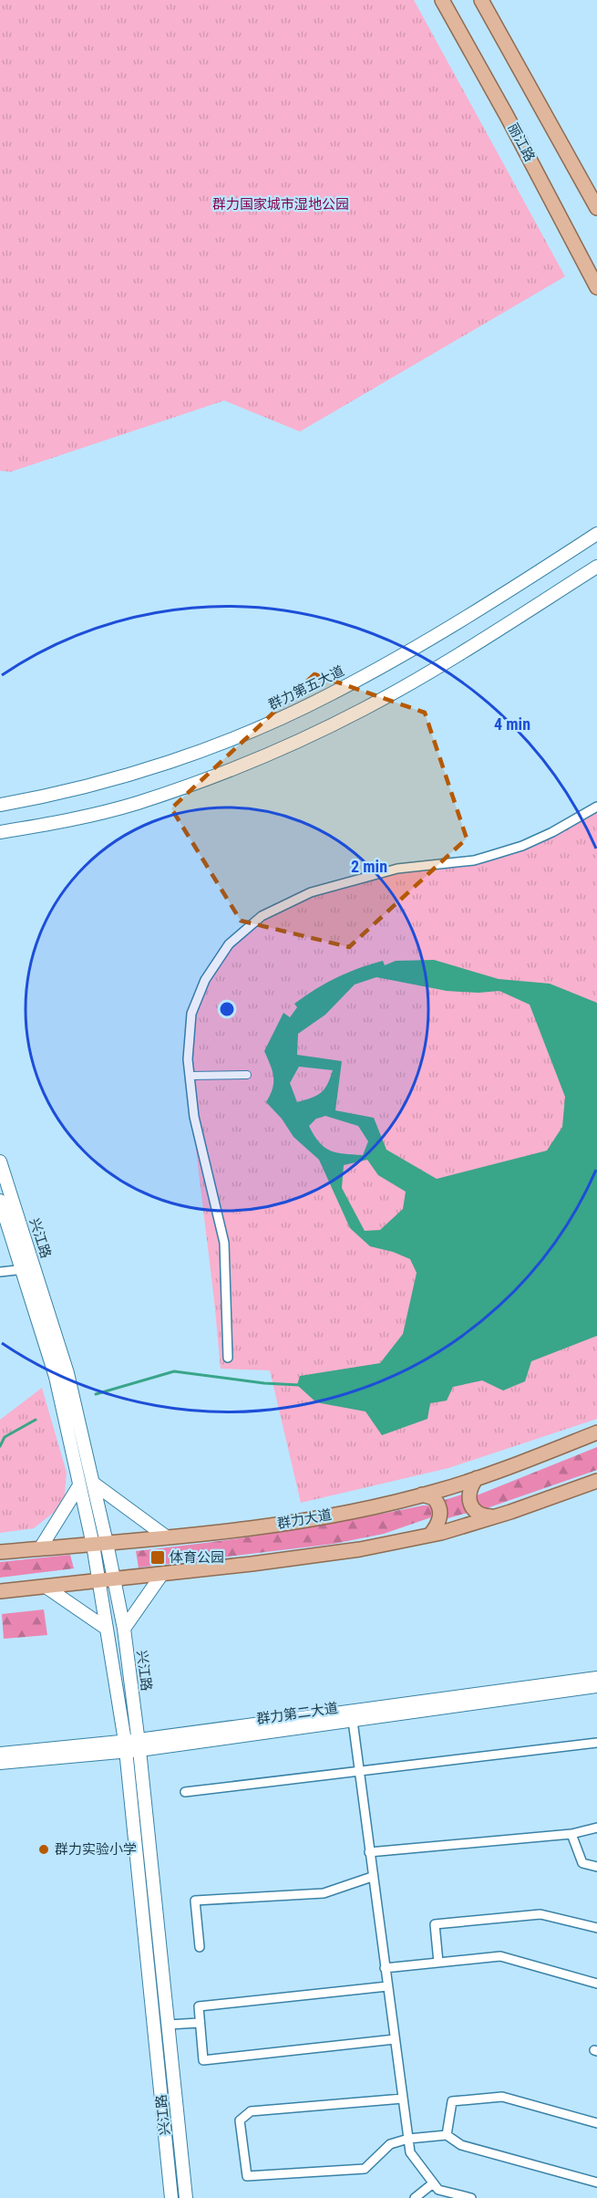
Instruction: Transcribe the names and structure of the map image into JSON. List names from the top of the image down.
{
  "streets": {
    "main road": [
      "丽江路",
      "群力第五大道",
      "兴江路",
      "群力大道",
      "群力第二大道"
    ]
  },
  "crossings": [
    ["兴江路", "群力大道"],
    ["兴江路", "群力第二大道"]
  ],
  "parks": ["群力国家城市湿地公园"],
  "places": {
    "transit": ["体育公园"],
    "other": ["群力实验小学"]
  },
  "rings": ["4 min", "2 min"]
}
